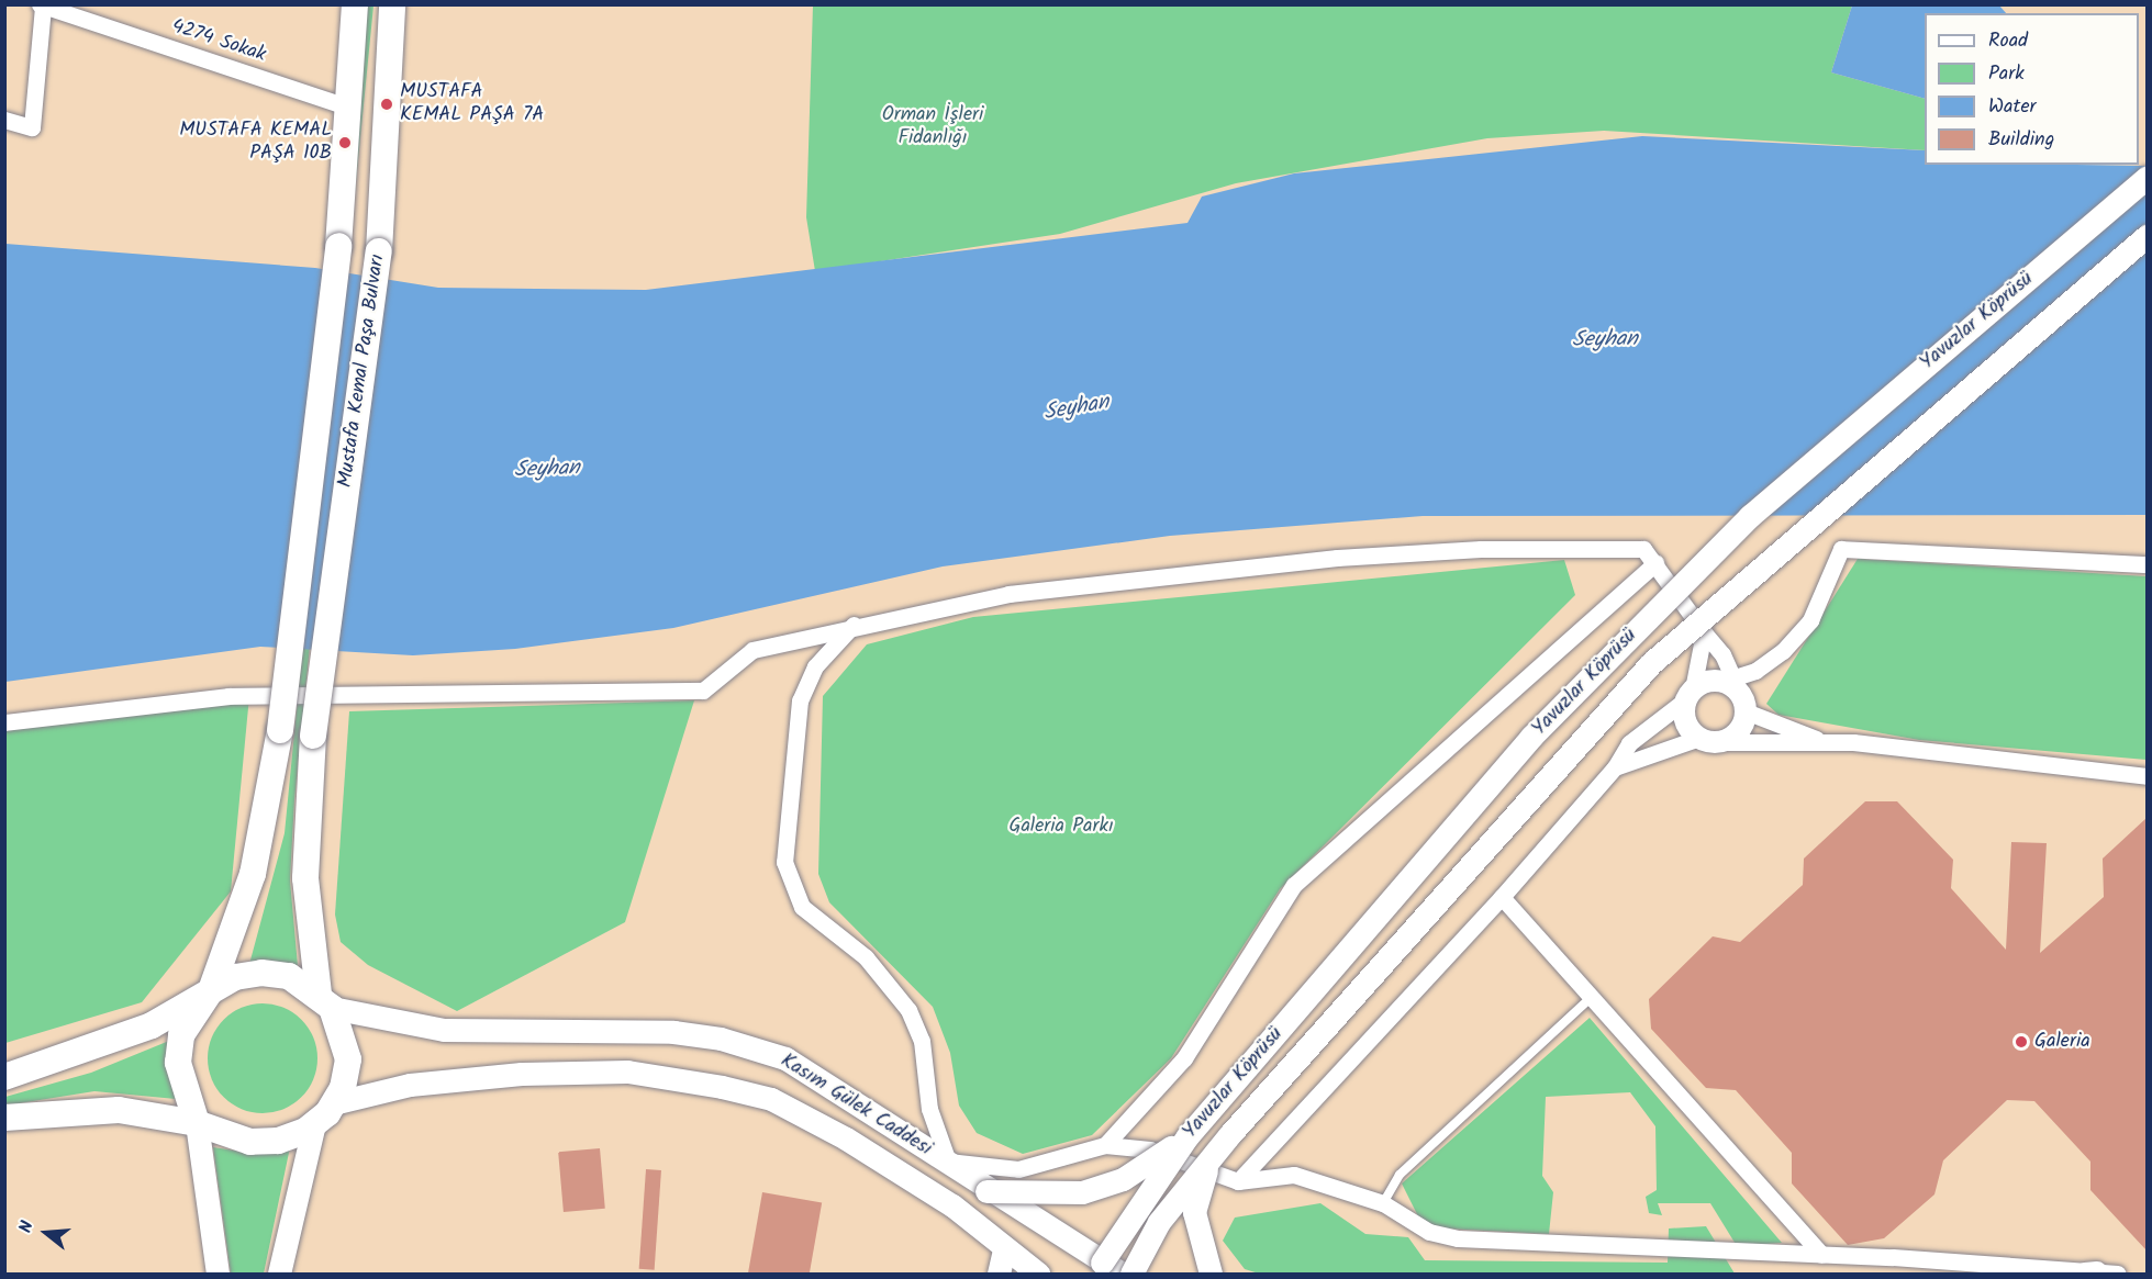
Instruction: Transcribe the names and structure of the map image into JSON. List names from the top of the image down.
{
  "streets": {
    "main road": ["Yavuzlar Köprüsü", "Mustafa Kemal Paşa Bulvarı", "Kasım Gülek Caddesi"],
    "street": ["4274 Sokak"]
  },
  "crossings": [
    ["4274 Sokak", "Mustafa Kemal Paşa Bulvarı"],
    ["Yavuzlar Köprüsü", "Kasım Gülek Caddesi"],
    ["Mustafa Kemal Paşa Bulvarı", "Kasım Gülek Caddesi"]
  ],
  "water": ["Seyhan"],
  "parks": ["Orman İşleri Fidanlığı", "Galeria Parkı"],
  "places": ["MUSTAFA KEMAL PAŞA 7A", "MUSTAFA KEMAL PAŞA 10B", "Galeria"],
  "legend": [
    "Road",
    "Park",
    "Water",
    "Building"
  ],
  "north": "left"
}
